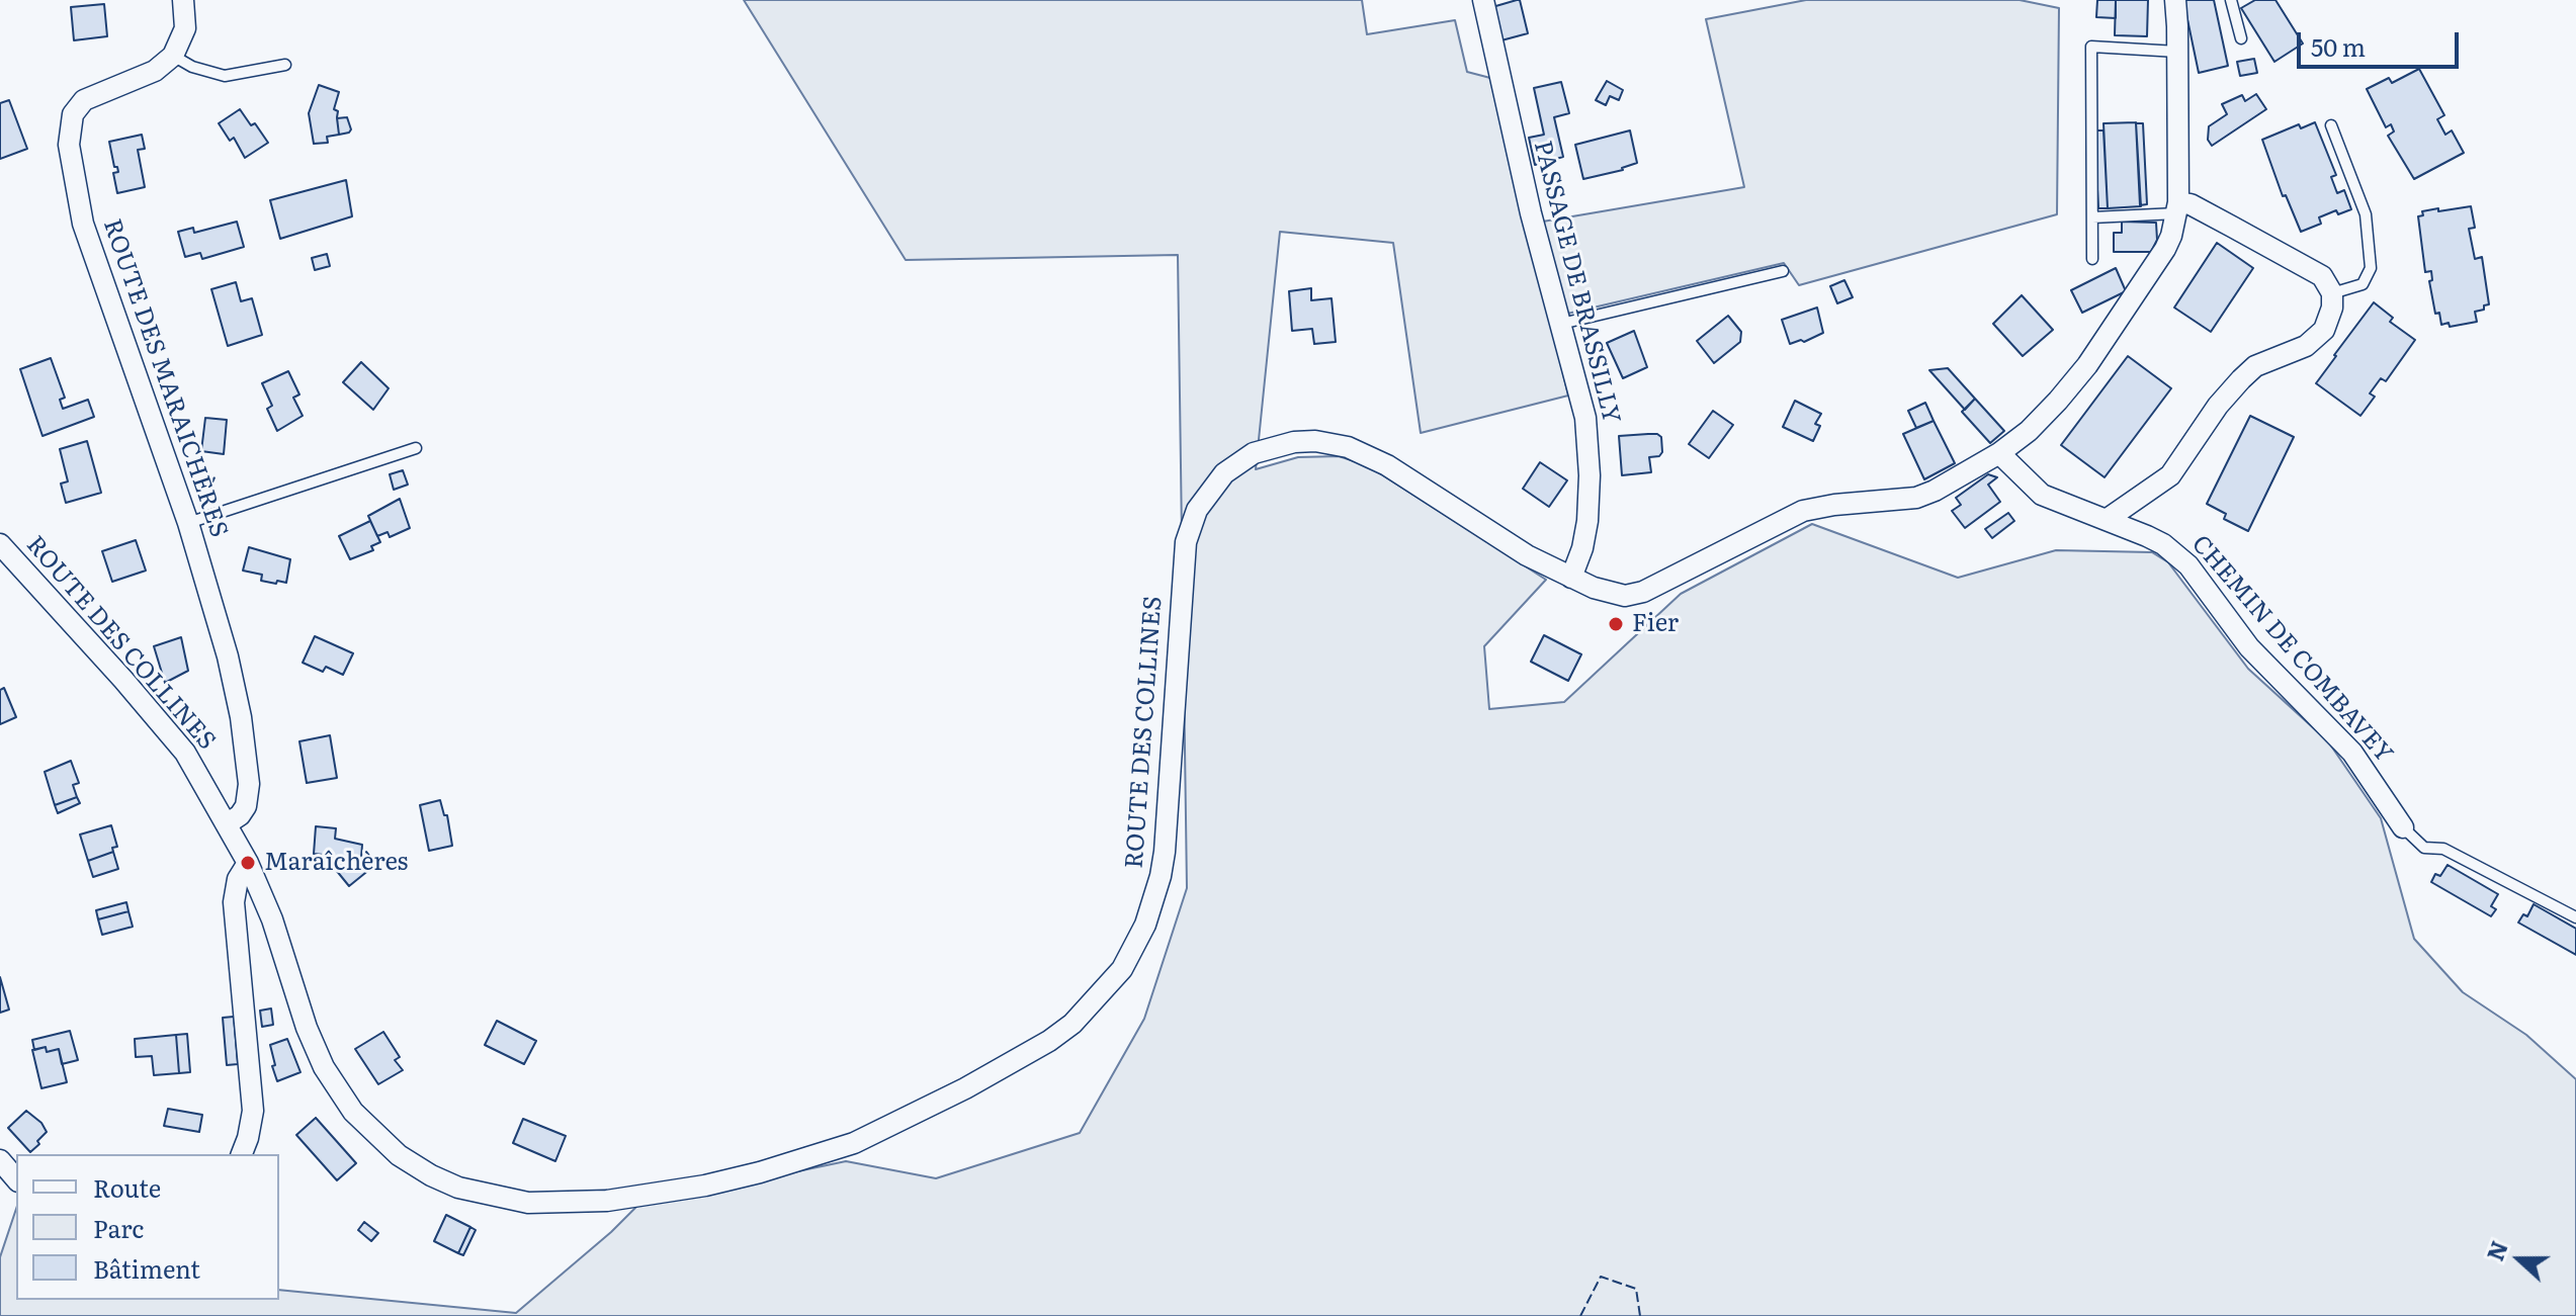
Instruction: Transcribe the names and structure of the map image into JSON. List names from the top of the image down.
{
  "streets": {
    "street": [
      "PASSAGE DE BRASSILLY",
      "ROUTE DES MARAICHÈRES",
      "ROUTE DES COLLINES",
      "CHEMIN DE COMBAVEY"
    ]
  },
  "crossings": [
    ["PASSAGE DE BRASSILLY", "ROUTE DES COLLINES"],
    ["ROUTE DES MARAICHÈRES", "ROUTE DES COLLINES"],
    ["ROUTE DES COLLINES", "CHEMIN DE COMBAVEY"]
  ],
  "places": ["Fier", "Maraîchères"],
  "legend": ["Route", "Parc", "Bâtiment"],
  "scale_bar": "50 m",
  "north": "left"
}
